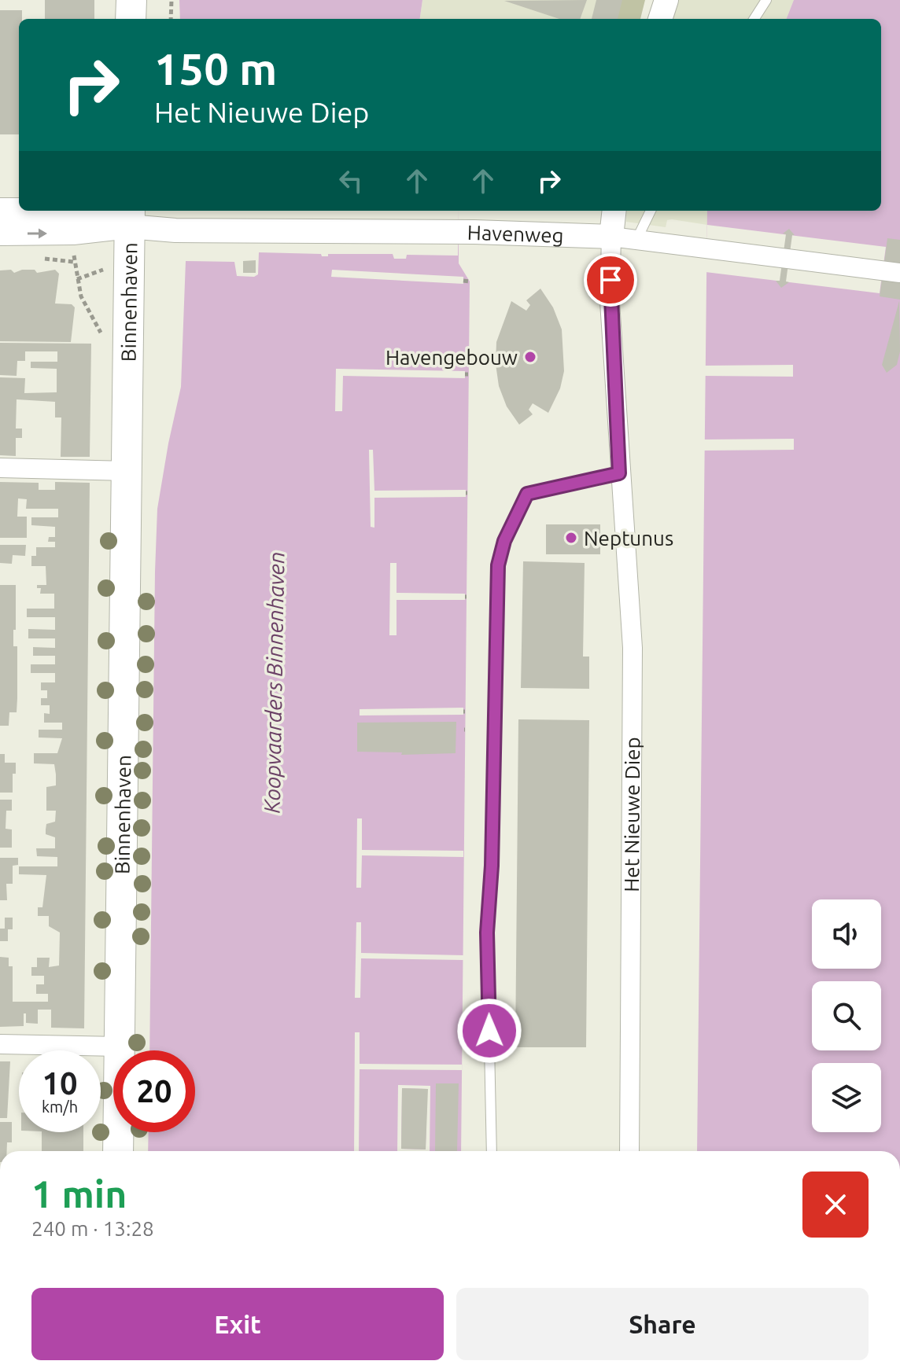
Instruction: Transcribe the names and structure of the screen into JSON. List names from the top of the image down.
{
  "streets": {
    "main road": ["Binnenhaven"],
    "street": ["Havenweg", "Het Nieuwe Diep"]
  },
  "crossings": [
    ["Havenweg", "Binnenhaven"],
    ["Havenweg", "Het Nieuwe Diep"]
  ],
  "water": ["Koopvaarders Binnenhaven"],
  "places": ["Havengebouw", "Neptunus"],
  "page": {
    "turn": ["150 m", "Het Nieuwe Diep"],
    "speed": "10 km/h",
    "limit": "20",
    "heading": ["1 min", "240 m · 13:28"],
    "buttons": ["Exit", "Share"]
  }
}
